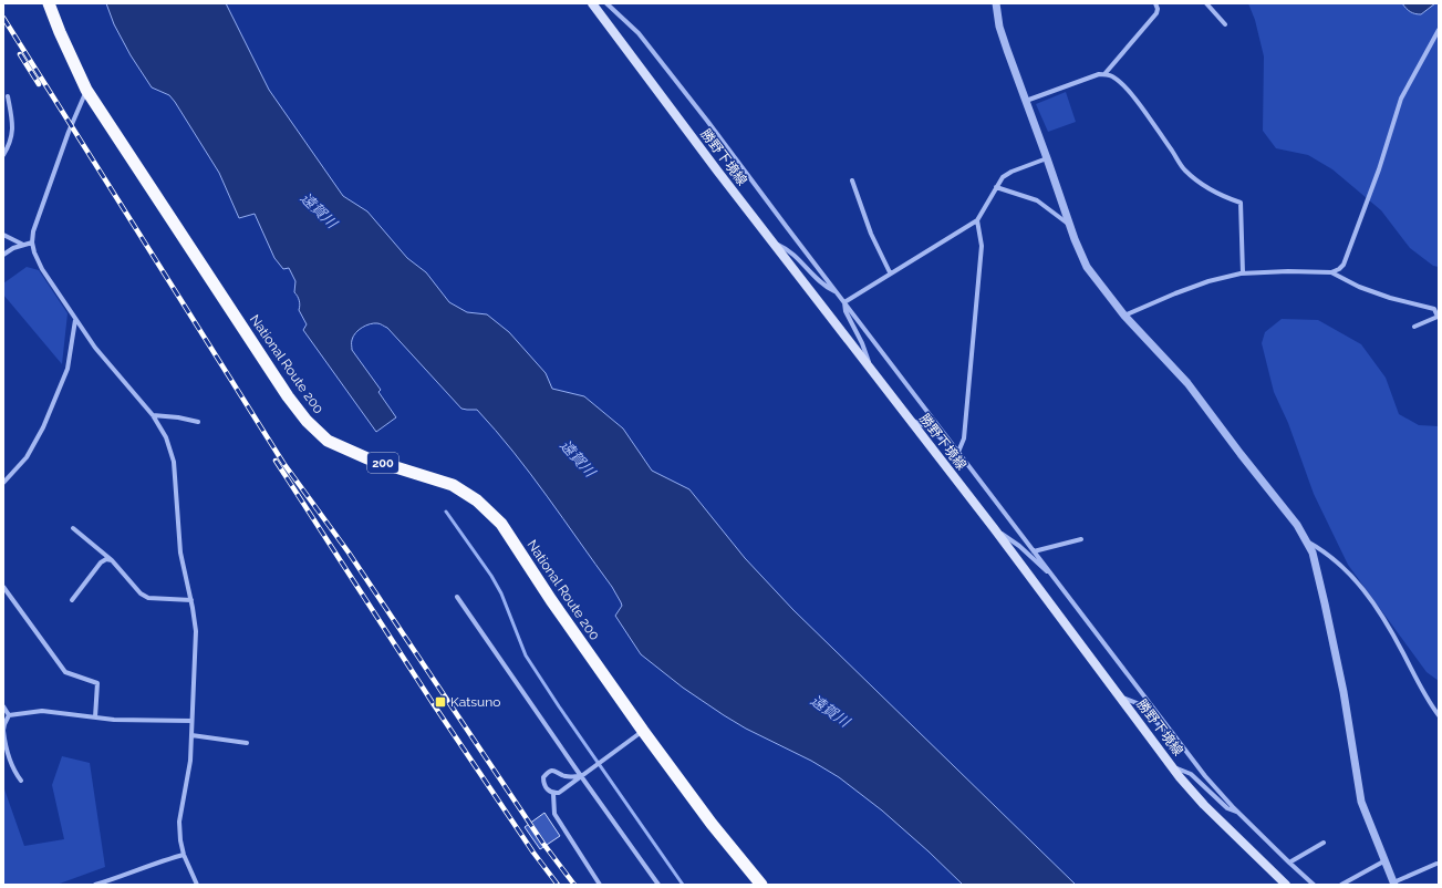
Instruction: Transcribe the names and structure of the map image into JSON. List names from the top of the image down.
{
  "streets": {
    "highway": ["National Route 200", "200"],
    "main road": ["勝野下境線"]
  },
  "water": ["遠賀川"],
  "places": {
    "transit": ["Katsuno"]
  }
}
